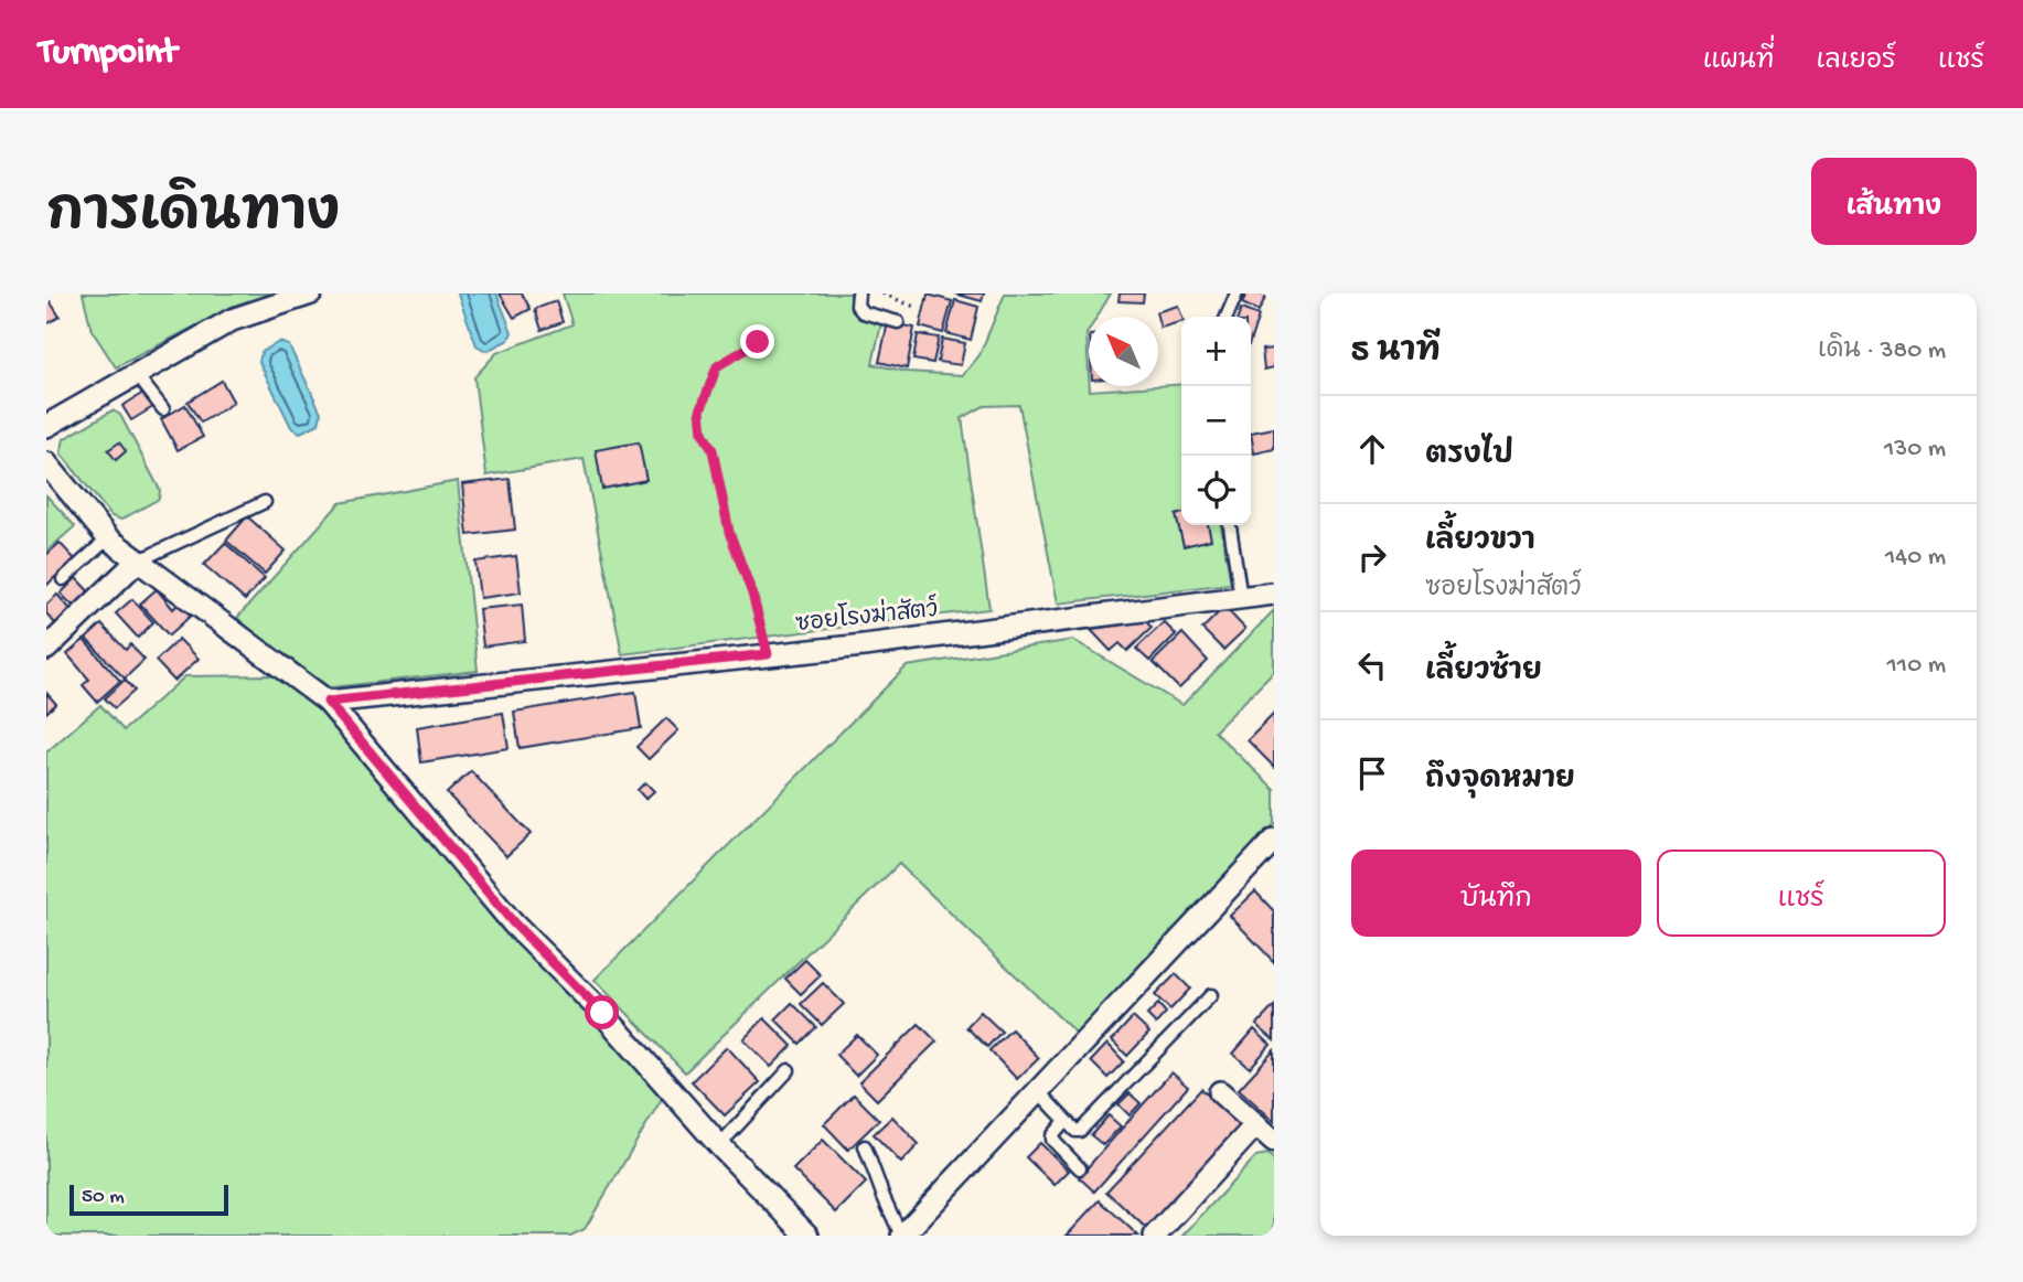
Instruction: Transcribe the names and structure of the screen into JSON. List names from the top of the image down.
{
  "streets": {
    "street": ["ซอยโรงฆ่าสัตว์"]
  },
  "scale_bar": "50 m",
  "north": "top left",
  "page": {
    "header": "Turnpoint",
    "nav": ["แผนที่", "เลเยอร์", "แชร์"],
    "title": "การเดินทาง",
    "buttons": [
      "เส้นทาง",
      ["บันทึก", "แชร์"]
    ],
    "heading": ["5 นาที", "เดิน · 380 m"],
    "map_buttons": ["+", "−"],
    "list": [
      ["ตรงไป", "130 m"],
      ["เลี้ยวขวา", "ซอยโรงฆ่าสัตว์", "140 m"],
      ["เลี้ยวซ้าย", "110 m"],
      "ถึงจุดหมาย"
    ],
    "scale": "50 m"
  }
}
